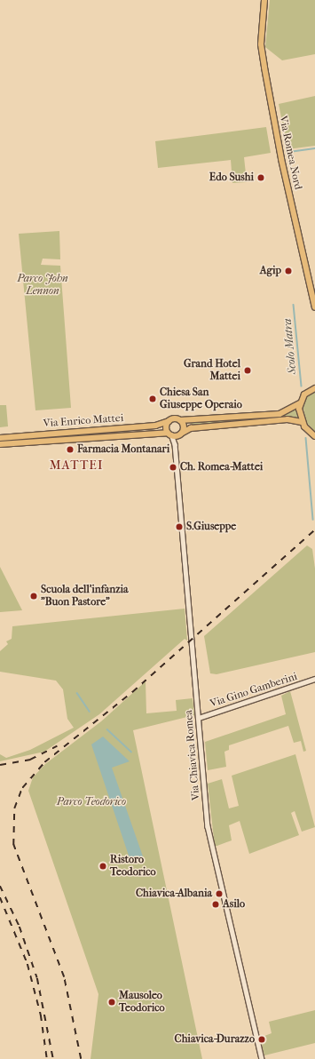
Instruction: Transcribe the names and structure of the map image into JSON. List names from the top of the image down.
{
  "streets": {
    "main road": ["Via Romea Nord", "Via Enrico Mattei"],
    "street": ["Via Gino Gamberini", "Via Chiavica Romea"]
  },
  "crossings": [
    ["Via Enrico Mattei", "Via Chiavica Romea"],
    ["Via Gino Gamberini", "Via Chiavica Romea"]
  ],
  "districts": ["MATTEI"],
  "water": ["Scolo Matra"],
  "parks": ["Parco John Lennon", "Parco Teodorico"],
  "places": [
    "Edo Sushi",
    "Agip",
    "Grand Hotel Mattei",
    "Chiesa San Giuseppe Operaio",
    "Farmacia Montanari",
    "Ch. Romea-Mattei",
    "S.Giuseppe",
    "Scuola dell'infanzia \"Buon Pastore\"",
    "Ristoro Teodorico",
    "Chiavica-Albania",
    "Asilo",
    "Mausoleo Teodorico",
    "Chiavica-Durazzo"
  ]
}
